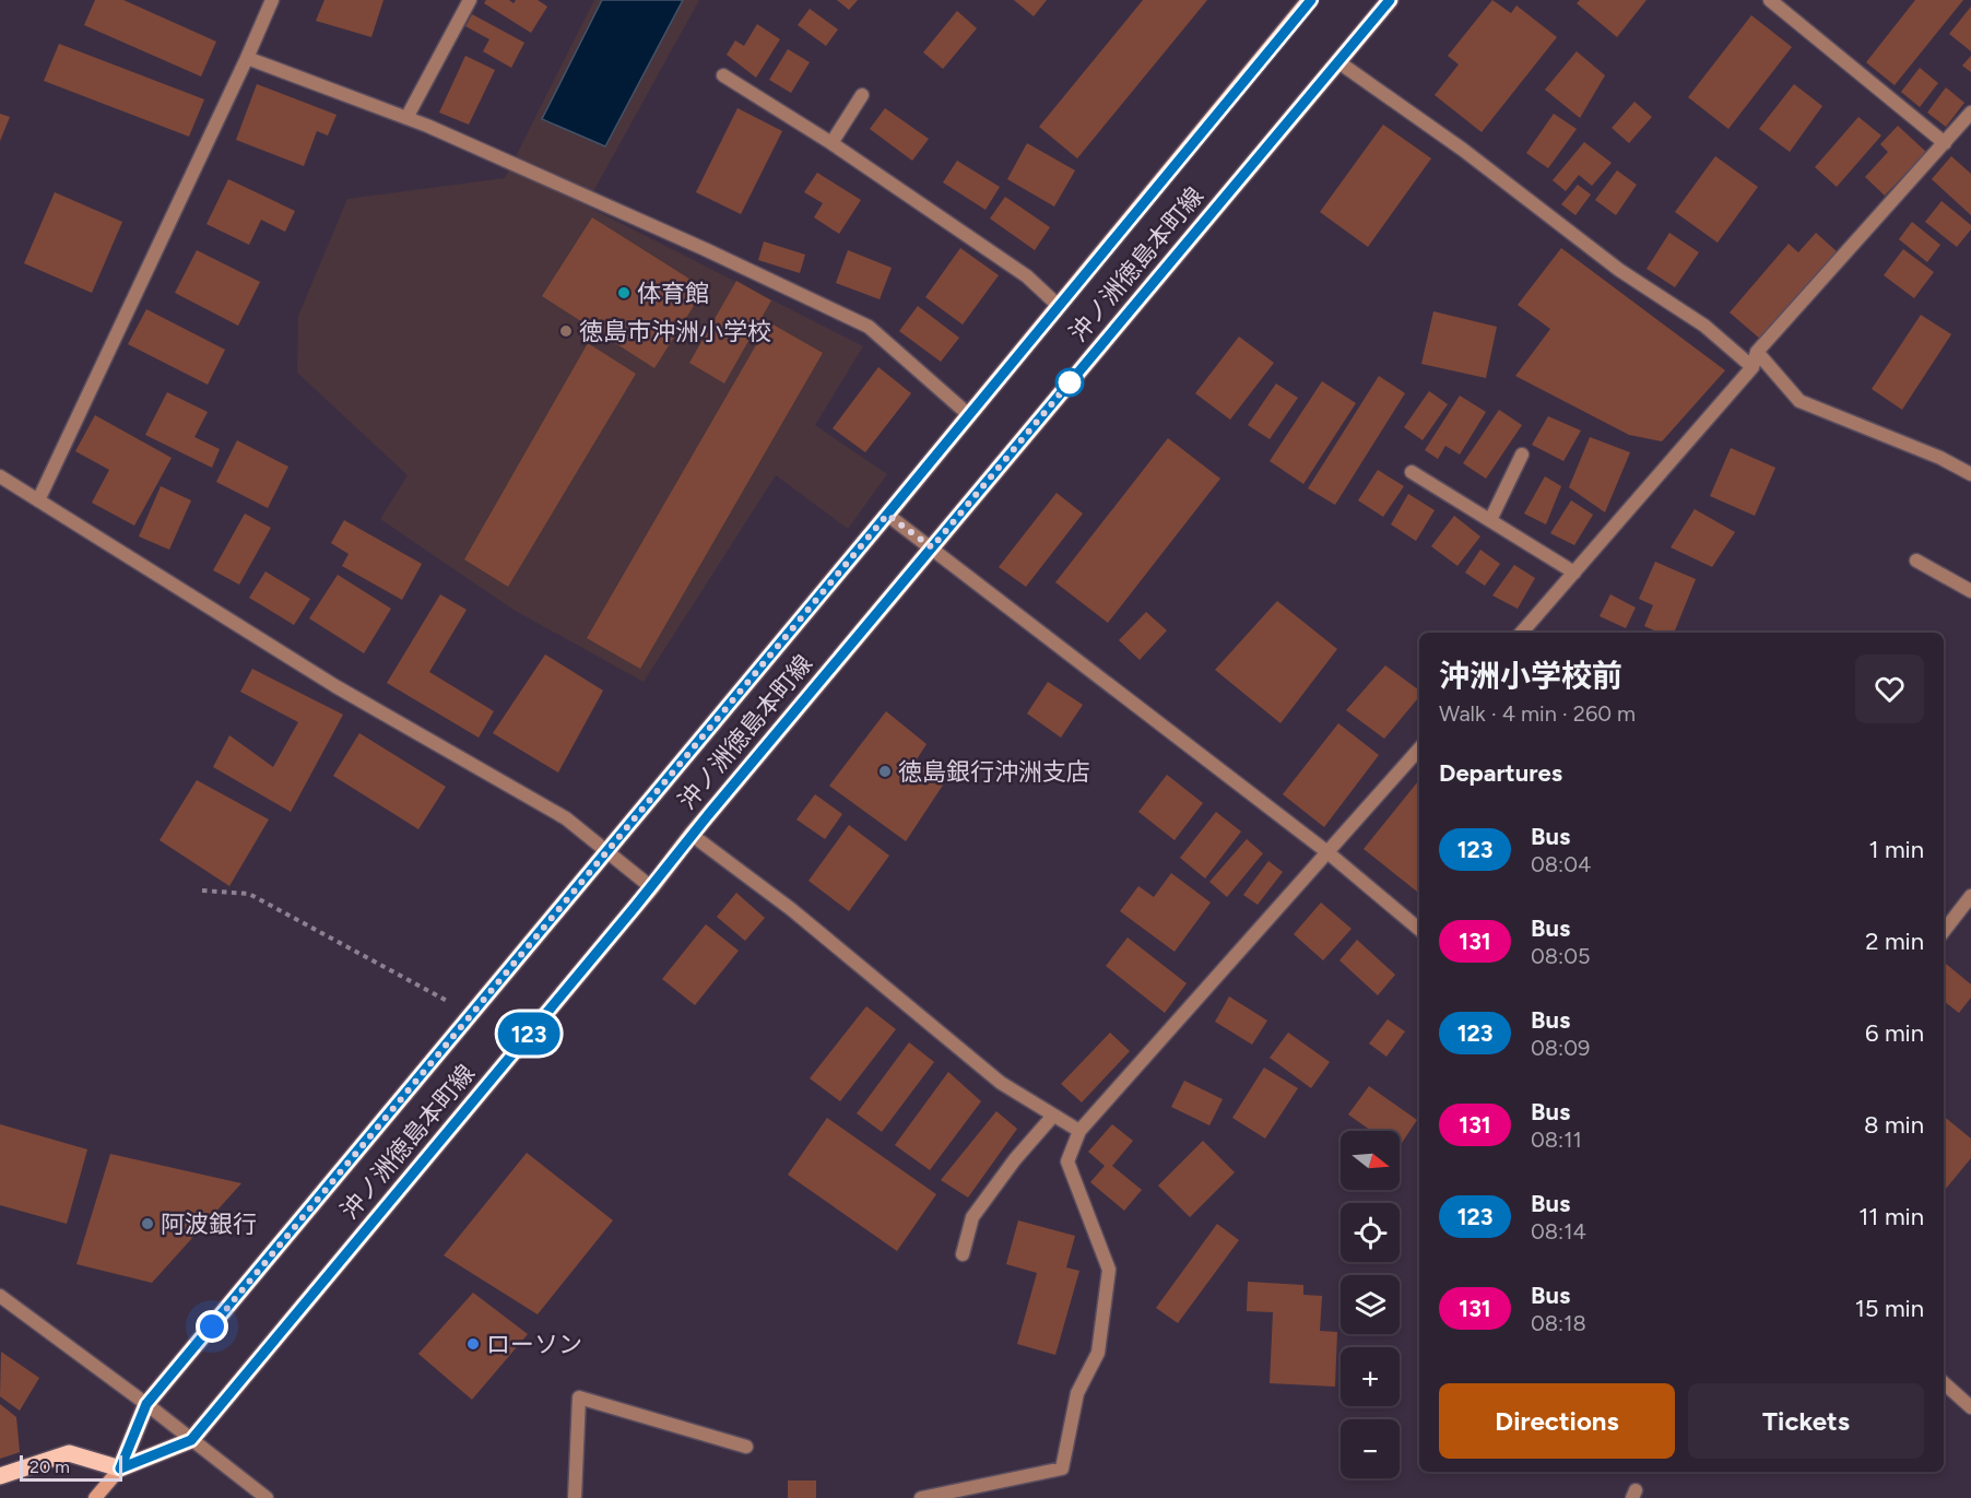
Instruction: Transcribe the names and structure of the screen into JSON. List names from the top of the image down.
{
  "streets": {
    "main road": ["沖ノ洲徳島本町線"]
  },
  "places": [
    "体育館",
    "徳島市沖洲小学校",
    "徳島銀行沖洲支店",
    "阿波銀行",
    "ローソン"
  ],
  "lines": ["bus line 123"],
  "scale_bar": "20 m",
  "north": "right",
  "page": {
    "on_map": "123",
    "heading": [
      ["沖洲小学校前", "Walk · 4 min · 260 m"],
      "Departures"
    ],
    "list": [
      {
        "mark": "123",
        "name": "Bus",
        "note": "08:04",
        "value": "1 min"
      },
      {
        "mark": "131",
        "name": "Bus",
        "note": "08:05",
        "value": "2 min"
      },
      {
        "mark": "123",
        "name": "Bus",
        "note": "08:09",
        "value": "6 min"
      },
      {
        "mark": "131",
        "name": "Bus",
        "note": "08:11",
        "value": "8 min"
      },
      {
        "mark": "123",
        "name": "Bus",
        "note": "08:14",
        "value": "11 min"
      },
      {
        "mark": "131",
        "name": "Bus",
        "note": "08:18",
        "value": "15 min"
      }
    ],
    "map_buttons": ["+", "−"],
    "buttons": ["Directions", "Tickets"],
    "scale": "20 m"
  }
}
